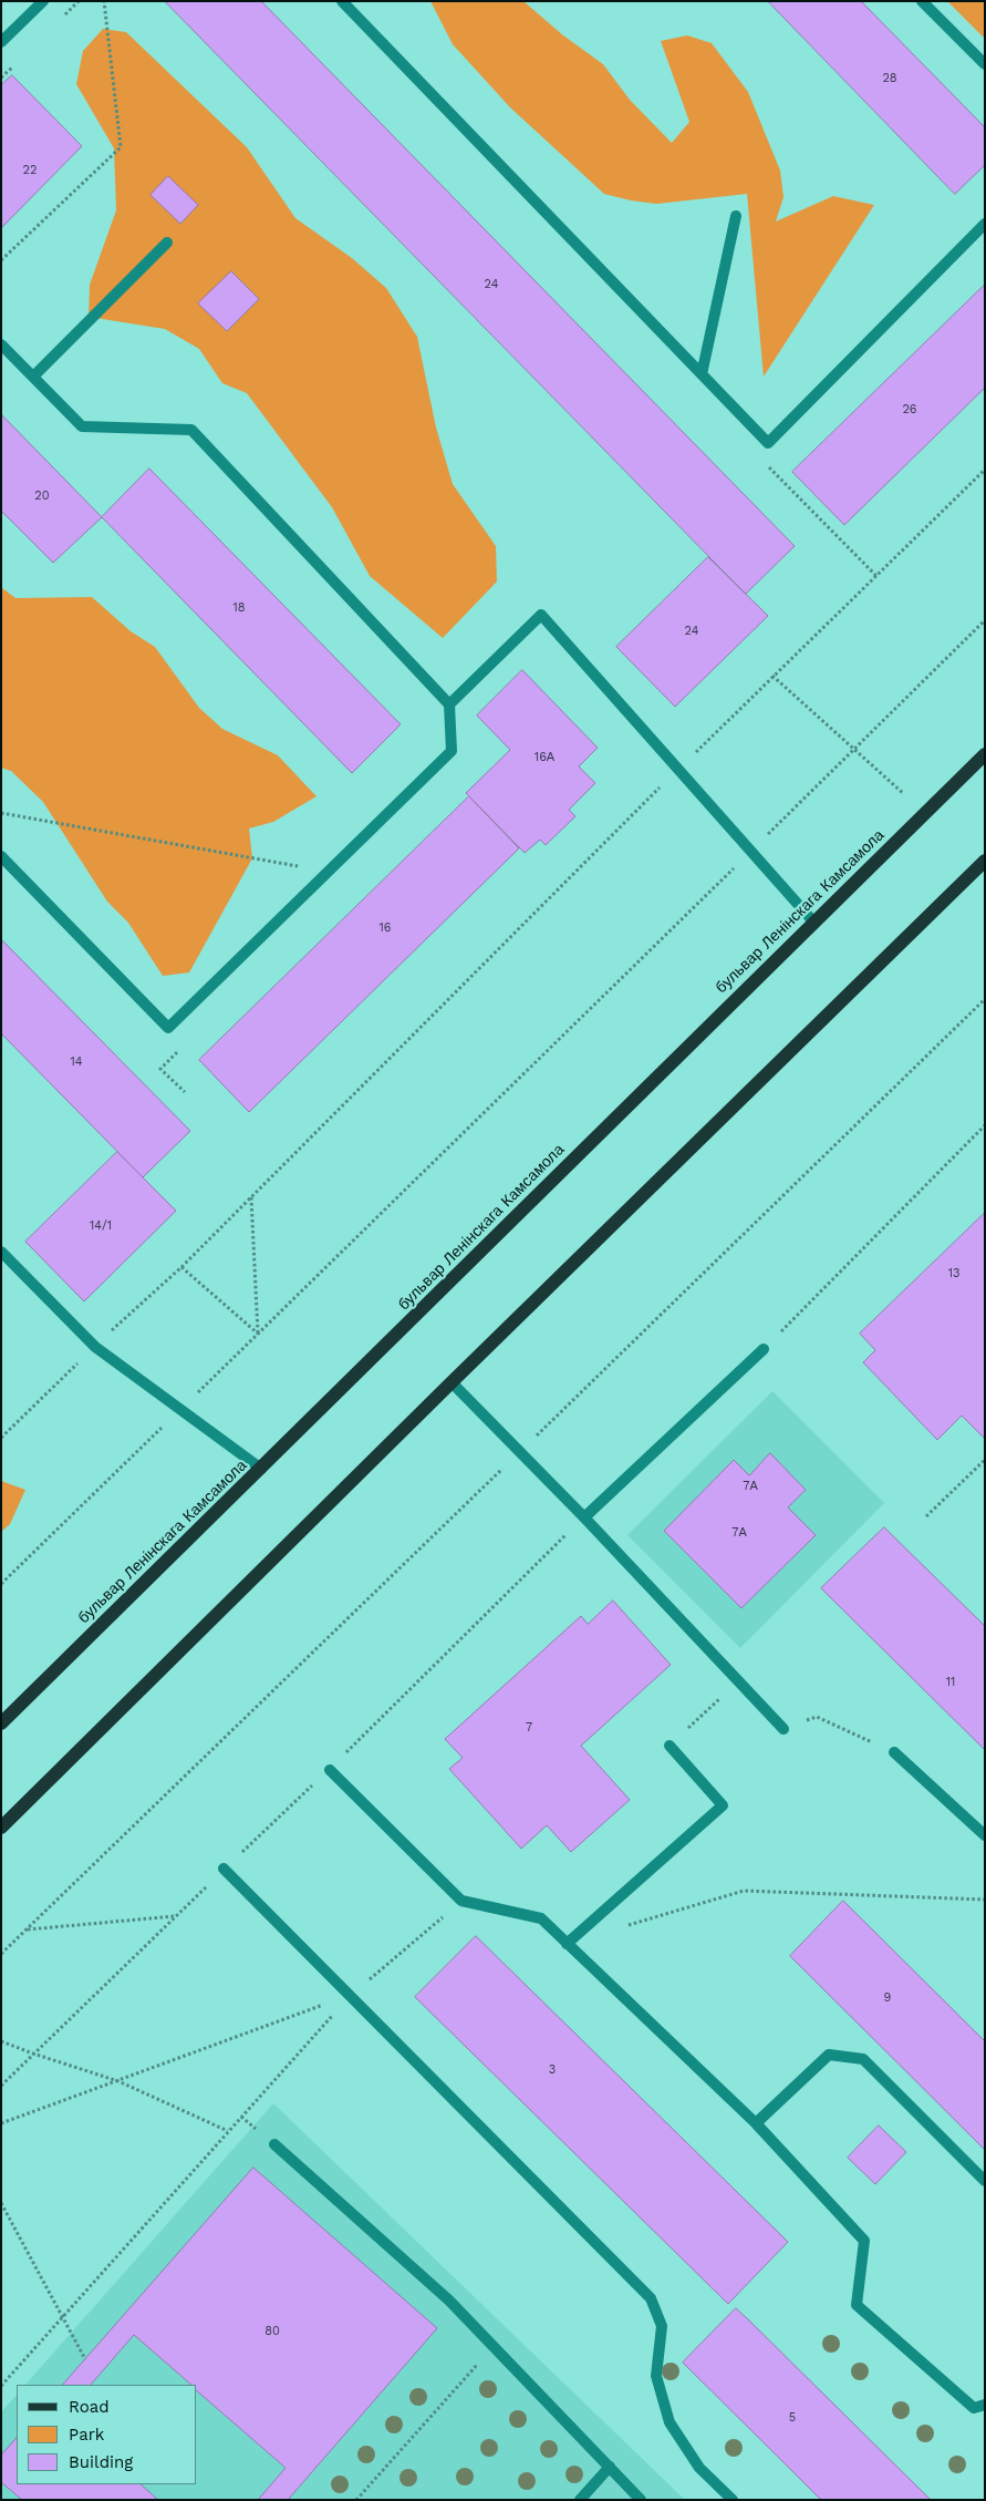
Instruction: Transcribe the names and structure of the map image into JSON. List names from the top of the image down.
{
  "streets": {
    "main road": ["бульвар Ленінскага Камсамола"]
  },
  "house_numbers": [
    "28",
    "22",
    "24",
    "26",
    "20",
    "18",
    "24",
    "16А",
    "16",
    "14",
    "14/1",
    "13",
    "7А",
    "7А",
    "11",
    "7",
    "9",
    "3",
    "80",
    "5"
  ],
  "legend": ["Road", "Park", "Building"]
}
